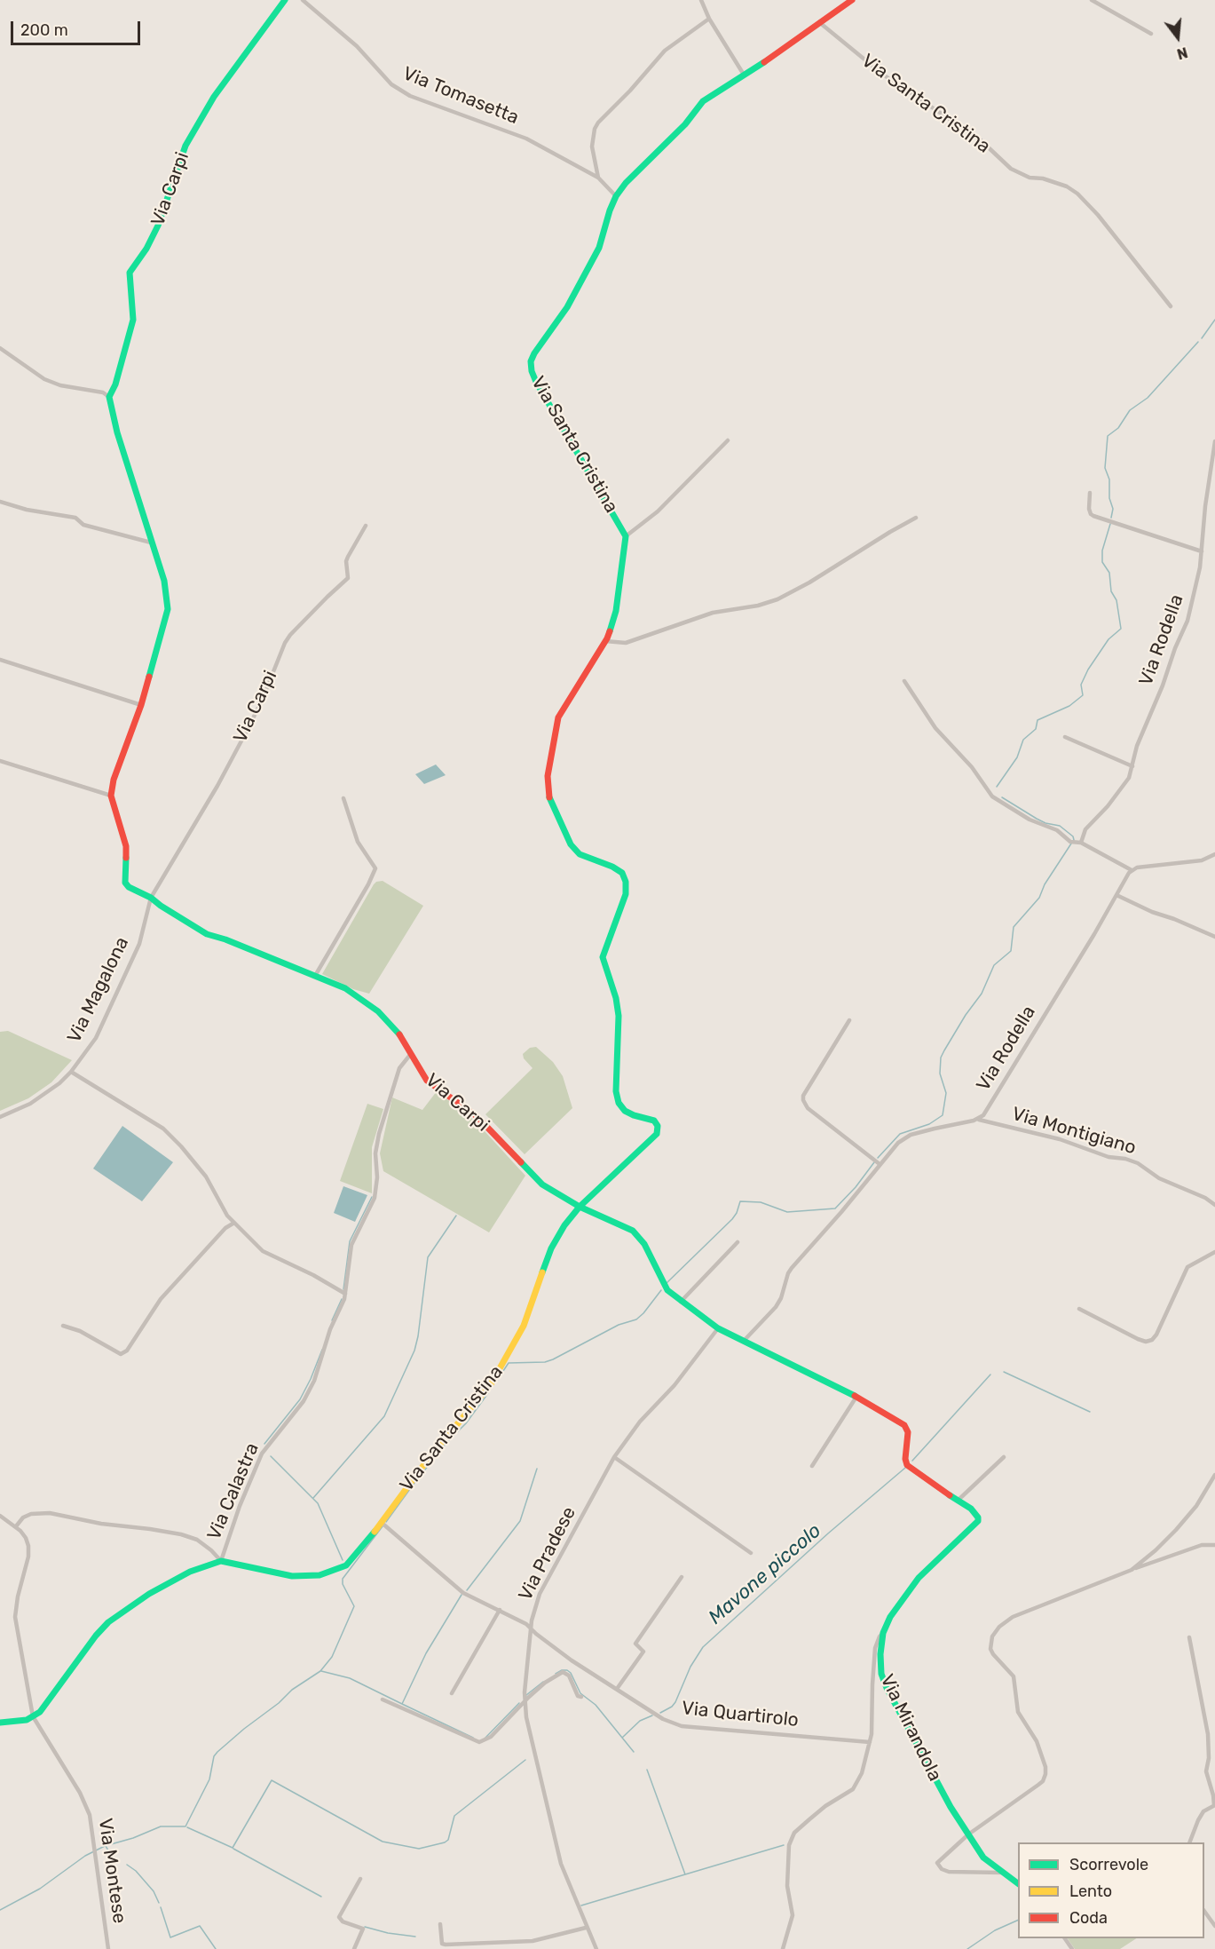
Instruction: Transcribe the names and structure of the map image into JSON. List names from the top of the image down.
{
  "streets": {
    "street": [
      "Via Tomasetta",
      "Via Santa Cristina",
      "Via Carpi",
      "Via Rodella",
      "Via Magalona",
      "Via Montigiano",
      "Via Calastra",
      "Via Pradese",
      "Via Quartirolo",
      "Via Mirandola",
      "Via Montese"
    ]
  },
  "crossings": [
    ["Via Tomasetta", "Via Santa Cristina"],
    ["Via Santa Cristina", "Via Carpi"],
    ["Via Santa Cristina", "Via Calastra"],
    ["Via Santa Cristina", "Via Quartirolo"],
    ["Via Santa Cristina", "Via Mirandola"],
    ["Via Carpi", "Via Magalona"],
    ["Via Carpi", "Via Calastra"],
    ["Via Carpi", "Via Mirandola"],
    ["Via Rodella", "Via Montigiano"],
    ["Via Rodella", "Via Mirandola"],
    ["Via Pradese", "Via Quartirolo"],
    ["Via Pradese", "Via Mirandola"]
  ],
  "water": ["Mavone piccolo"],
  "legend": ["Scorrevole", "Lento", "Coda"],
  "scale_bar": "200 m",
  "north": "bottom"
}
